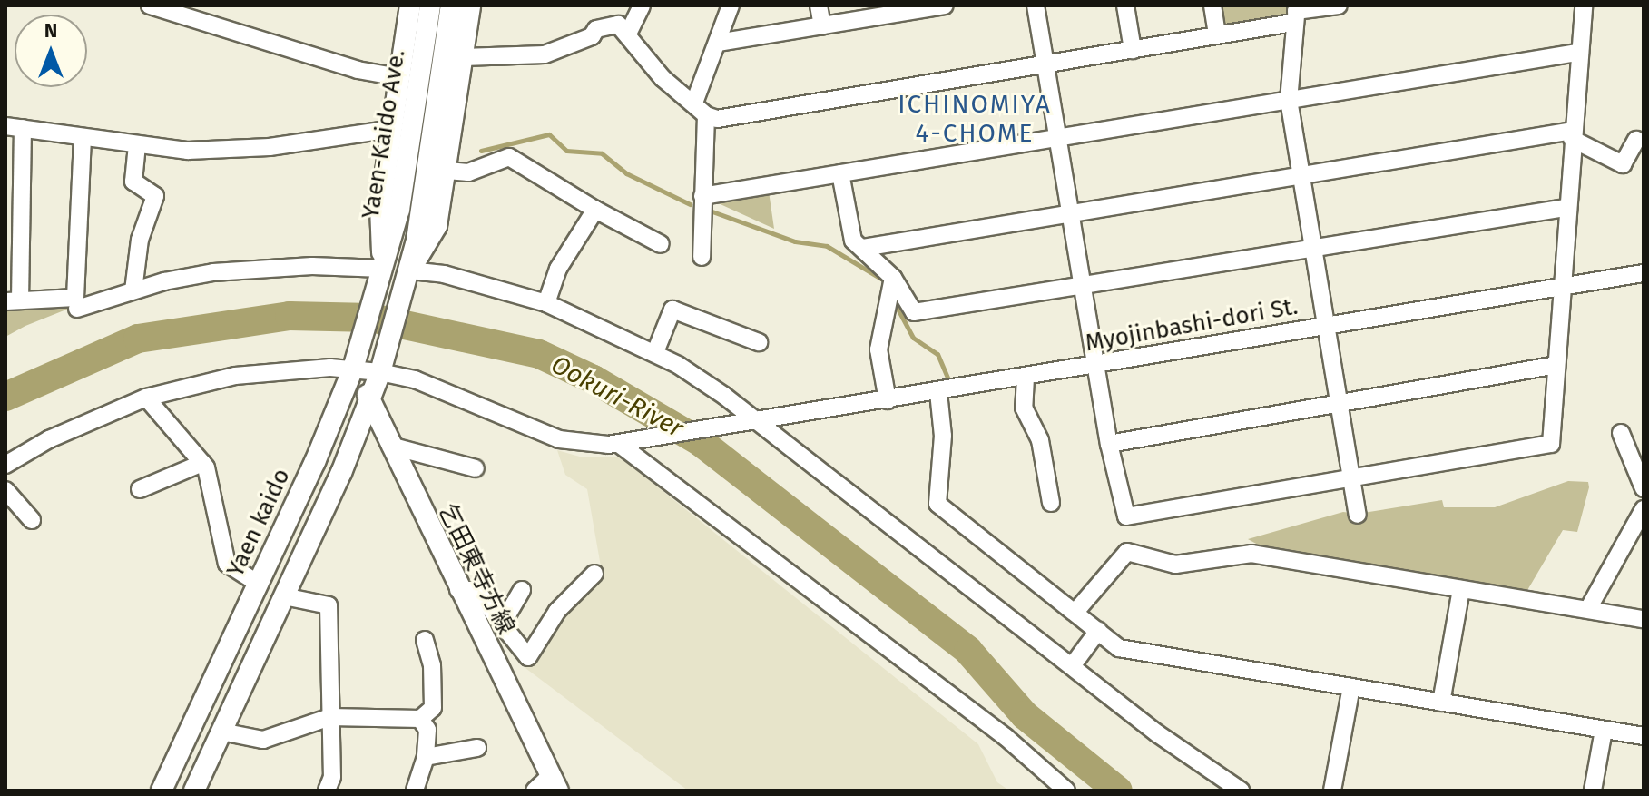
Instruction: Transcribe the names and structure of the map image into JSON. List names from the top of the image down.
{
  "streets": {
    "main road": ["Yaen kaido", "乞田東寺方線"],
    "street": ["Myojinbashi-dori St."]
  },
  "crossings": [
    ["Myojinbashi-dori St.", "Yaen kaido"],
    ["Myojinbashi-dori St.", "乞田東寺方線"],
    ["Yaen kaido", "乞田東寺方線"]
  ],
  "districts": ["ICHINOMIYA 4-CHOME"],
  "water": ["Ookuri-River"],
  "north": "top"
}
